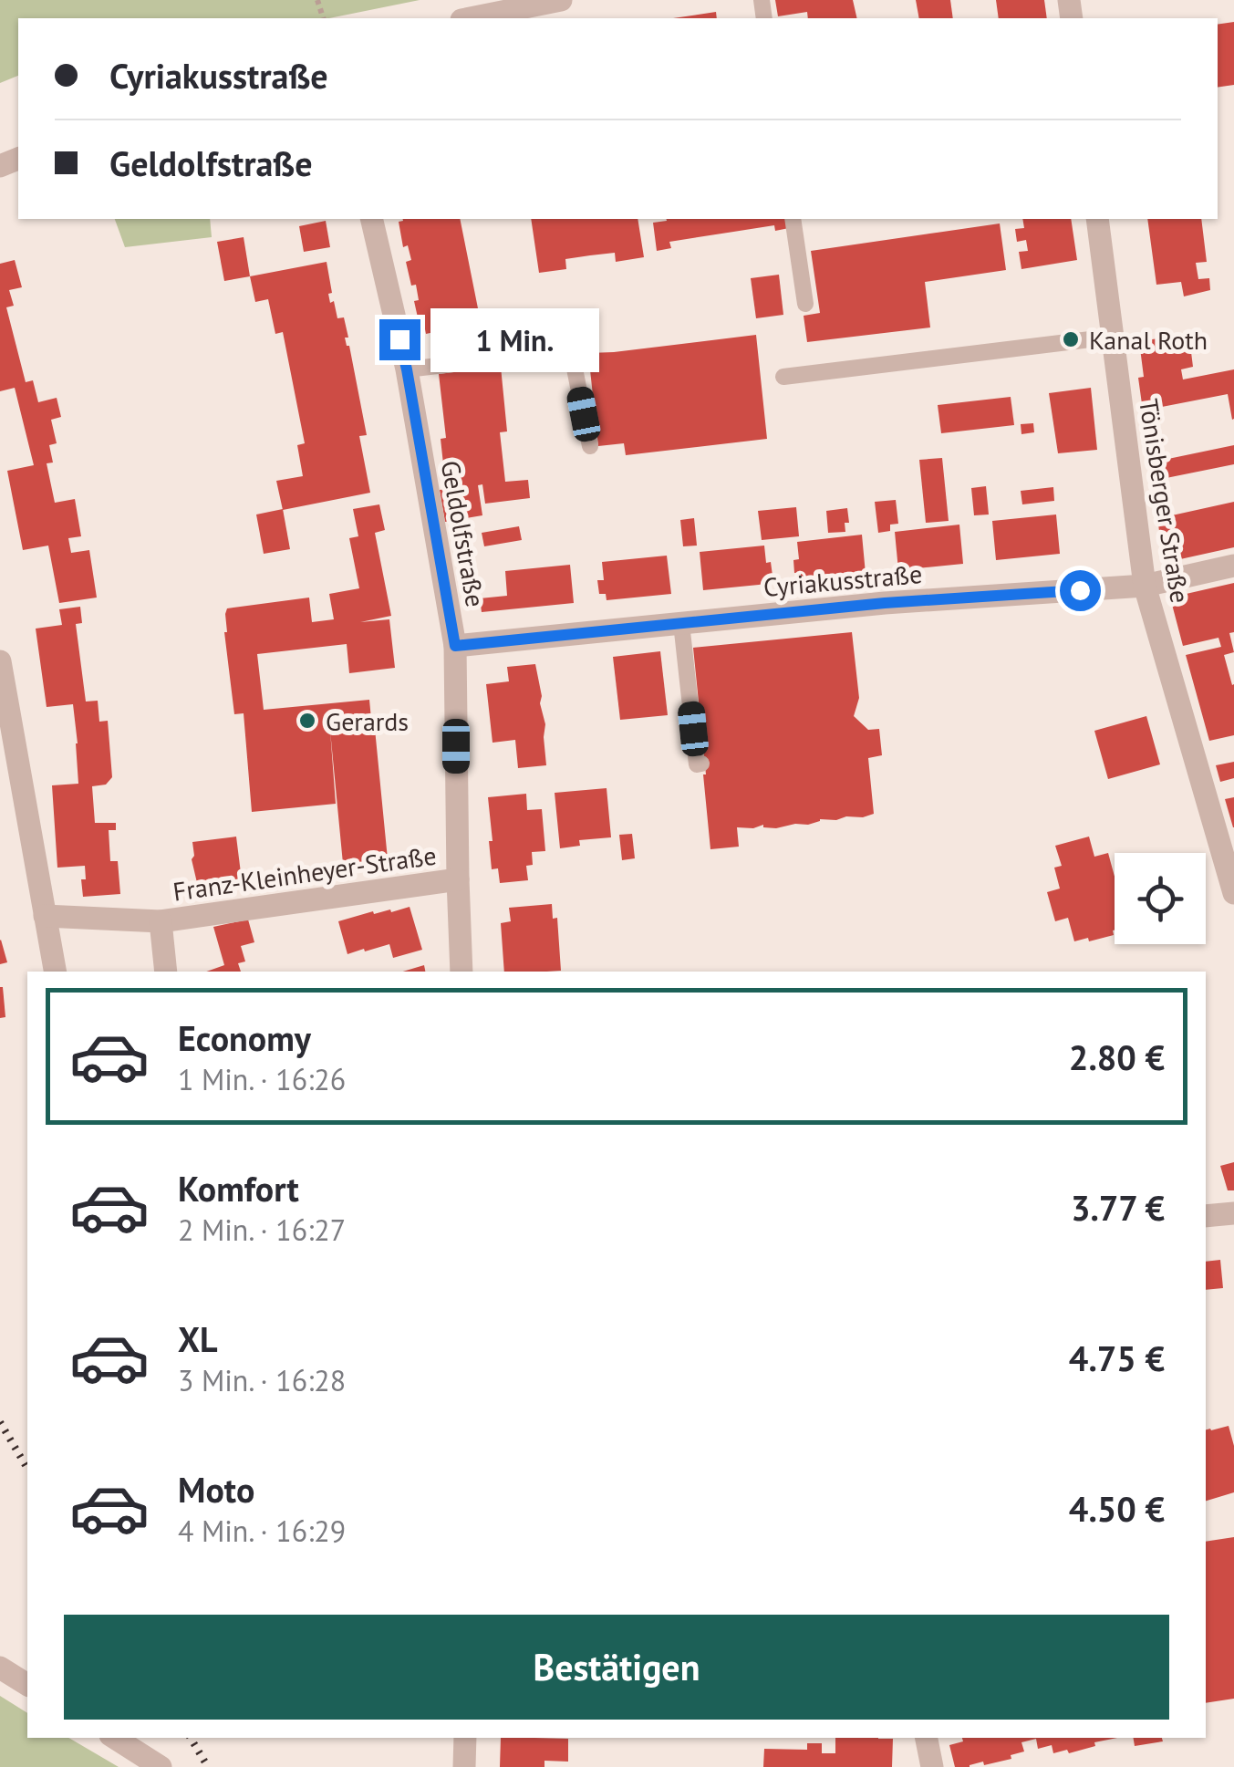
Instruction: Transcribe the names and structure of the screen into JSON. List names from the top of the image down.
{
  "streets": {
    "street": [
      "Tönisberger Straße",
      "Geldolfstraße",
      "Cyriakusstraße",
      "Franz-Kleinheyer-Straße"
    ]
  },
  "crossings": [
    ["Tönisberger Straße", "Cyriakusstraße"],
    ["Geldolfstraße", "Cyriakusstraße"],
    ["Geldolfstraße", "Franz-Kleinheyer-Straße"]
  ],
  "places": ["Kanal Roth", "Gerards"],
  "page": {
    "banner": ["Cyriakusstraße", "Geldolfstraße"],
    "bubble": "1 Min.",
    "list": [
      {
        "name": "Economy",
        "note": "1 Min. · 16:26",
        "value": "2.80 €"
      },
      {
        "name": "Komfort",
        "note": "2 Min. · 16:27",
        "value": "3.77 €"
      },
      {
        "name": "XL",
        "note": "3 Min. · 16:28",
        "value": "4.75 €"
      },
      {
        "name": "Moto",
        "note": "4 Min. · 16:29",
        "value": "4.50 €"
      }
    ],
    "buttons": "Bestätigen"
  }
}
